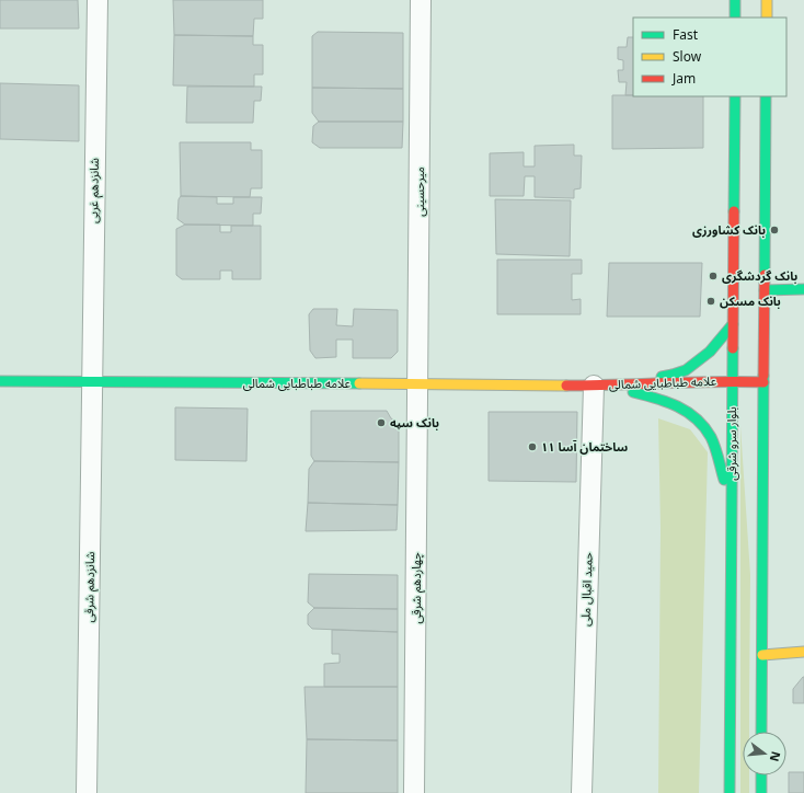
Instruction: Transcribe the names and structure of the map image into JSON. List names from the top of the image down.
{
  "streets": {
    "main road": ["علامه طباطبایی شمالی", "بلوار سرو شرقی"],
    "street": [
      "شانزدهم غربی",
      "میرحسینی",
      "شانزدهم شرقی",
      "چهاردهم شرقی",
      "حمید اقبال ملی"
    ]
  },
  "crossings": [
    ["شانزدهم غربی", "علامه طباطبایی شمالی"],
    ["شانزدهم غربی", "شانزدهم شرقی"],
    ["میرحسینی", "علامه طباطبایی شمالی"],
    ["میرحسینی", "چهاردهم شرقی"],
    ["علامه طباطبایی شمالی", "بلوار سرو شرقی"],
    ["علامه طباطبایی شمالی", "شانزدهم شرقی"],
    ["علامه طباطبایی شمالی", "چهاردهم شرقی"],
    ["علامه طباطبایی شمالی", "حمید اقبال ملی"]
  ],
  "places": [
    "بانک کشاورزی",
    "بانک گردشگری",
    "بانک مسکن",
    "بانک سپه",
    "ساختمان آسا ۱۱"
  ],
  "legend": ["Fast", "Slow", "Jam"],
  "north": "right"
}
